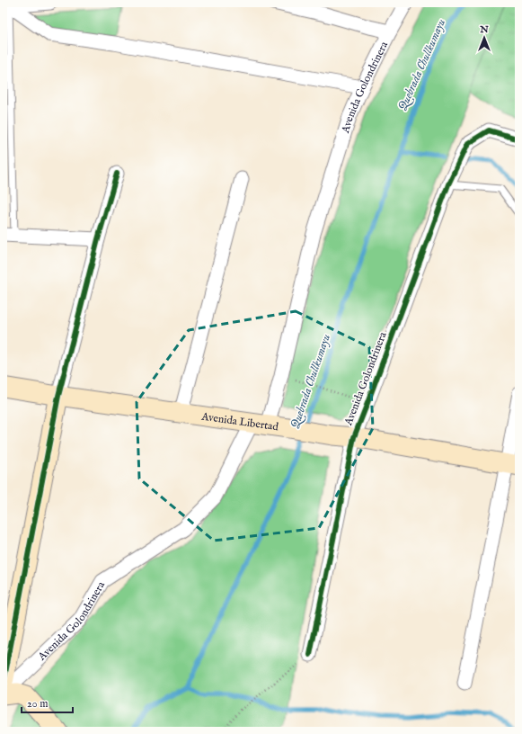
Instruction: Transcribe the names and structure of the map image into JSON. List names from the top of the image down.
{
  "streets": {
    "main road": ["Avenida Libertad"],
    "street": ["Avenida Golondrinera"]
  },
  "crossings": [
    ["Avenida Golondrinera", "Avenida Libertad"]
  ],
  "water": ["Quebrada Chullkumayu"],
  "scale_bar": "20 m",
  "north": "top"
}
